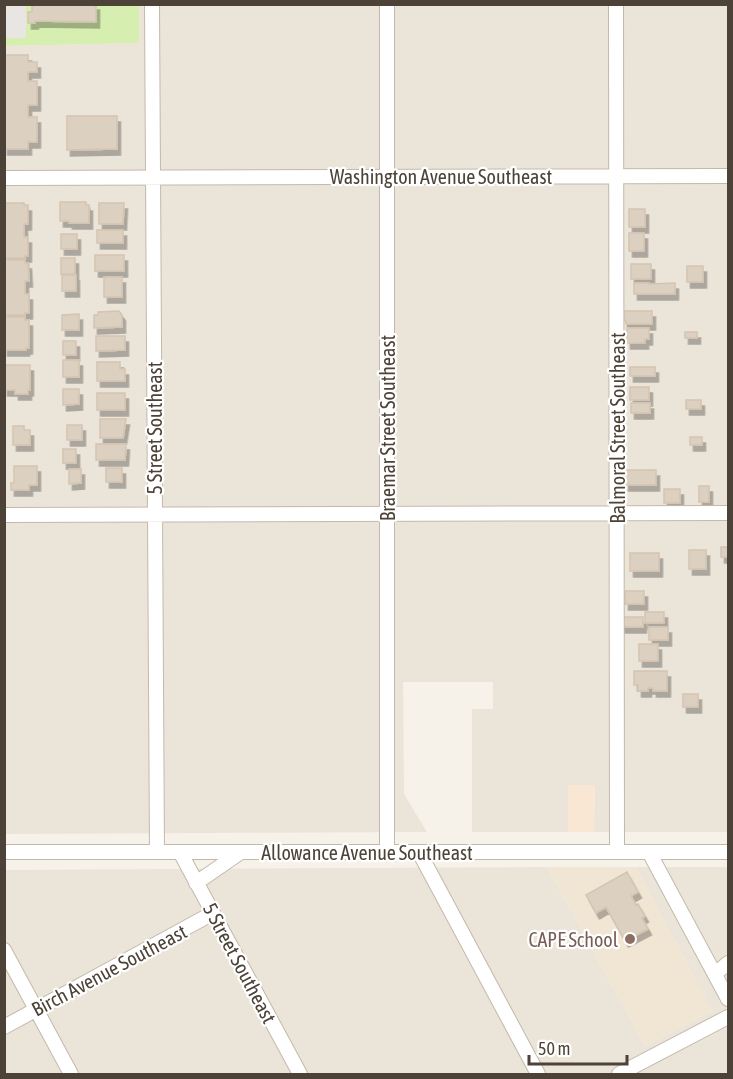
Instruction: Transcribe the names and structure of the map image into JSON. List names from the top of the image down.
{
  "streets": {
    "street": [
      "Washington Avenue Southeast",
      "5 Street Southeast",
      "Braemar Street Southeast",
      "Balmoral Street Southeast",
      "Allowance Avenue Southeast",
      "Birch Avenue Southeast"
    ]
  },
  "crossings": [
    ["Washington Avenue Southeast", "5 Street Southeast"],
    ["Washington Avenue Southeast", "Braemar Street Southeast"],
    ["Washington Avenue Southeast", "Balmoral Street Southeast"],
    ["5 Street Southeast", "Allowance Avenue Southeast"],
    ["5 Street Southeast", "Birch Avenue Southeast"],
    ["Braemar Street Southeast", "Allowance Avenue Southeast"],
    ["Balmoral Street Southeast", "Allowance Avenue Southeast"]
  ],
  "places": ["CAPE School"],
  "scale_bar": "50 m"
}
